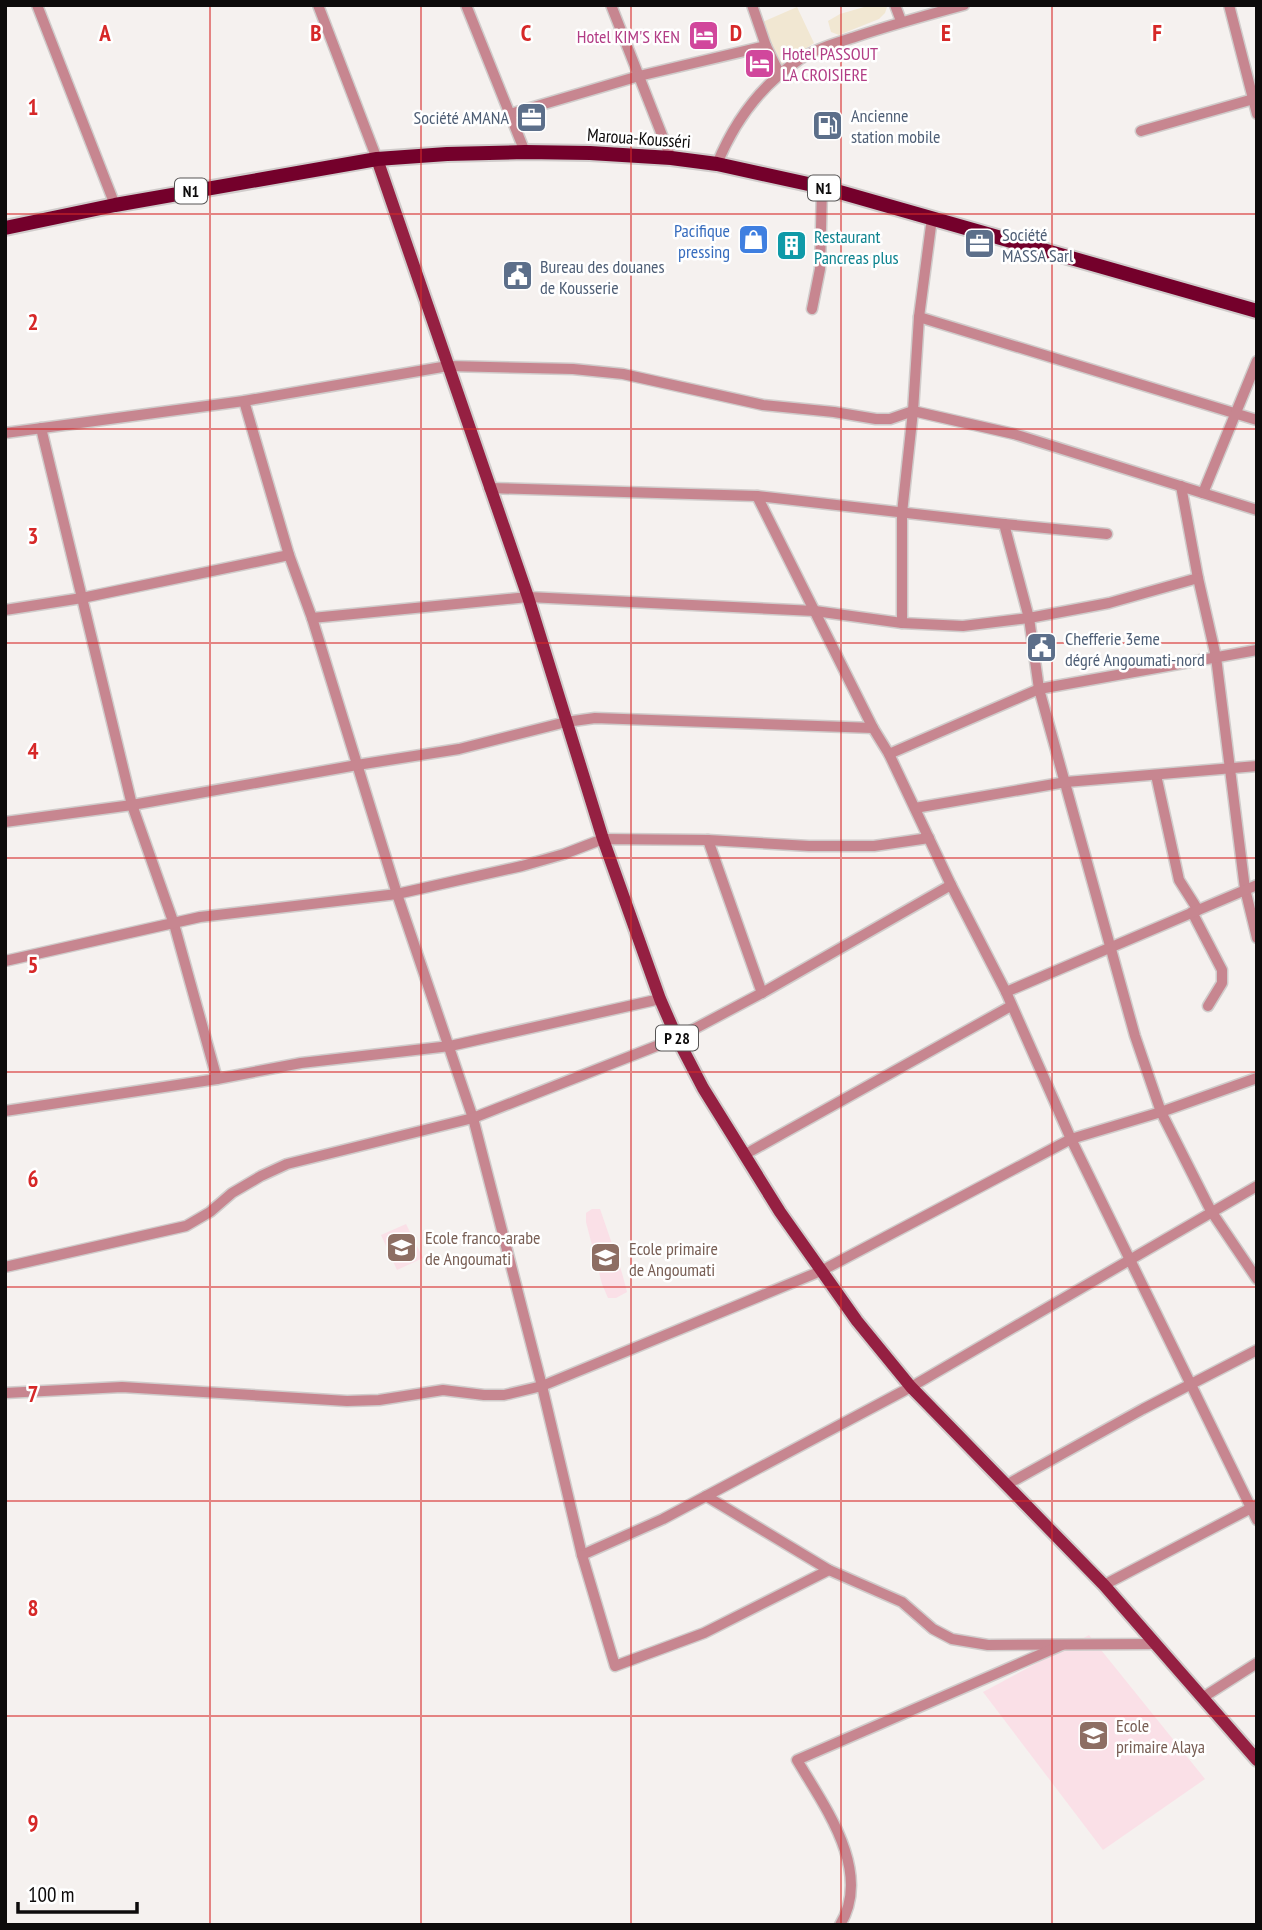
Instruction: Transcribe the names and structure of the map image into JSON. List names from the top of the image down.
{
  "streets": {
    "highway": ["Maroua-Kousséri", "N1"],
    "main road": ["P 28"]
  },
  "crossings": [
    ["Maroua-Kousséri", "P 28"]
  ],
  "places": {
    "hotel": ["Hotel KIM'S KEN", "Hotel PASSOUT LA CROISIERE"],
    "office": ["Société AMANA", "Société MASSA Sarl"],
    "fuel station": ["Ancienne station mobile"],
    "shop": ["Pacifique pressing"],
    "building": ["Restaurant Pancreas plus"],
    "public building": ["Bureau des douanes de Kousserie", "Chefferie 3eme dégré Angoumati-nord"],
    "school or university": ["Ecole franco-arabe de Angoumati", "Ecole primaire de Angoumati", "Ecole primaire Alaya"]
  },
  "scale_bar": "100 m",
  "grid": {
    "columns": [
      "A",
      "B",
      "C",
      "D",
      "E",
      "F"
    ],
    "rows": [
      "1",
      "2",
      "3",
      "4",
      "5",
      "6",
      "7",
      "8",
      "9"
    ]
  }
}
